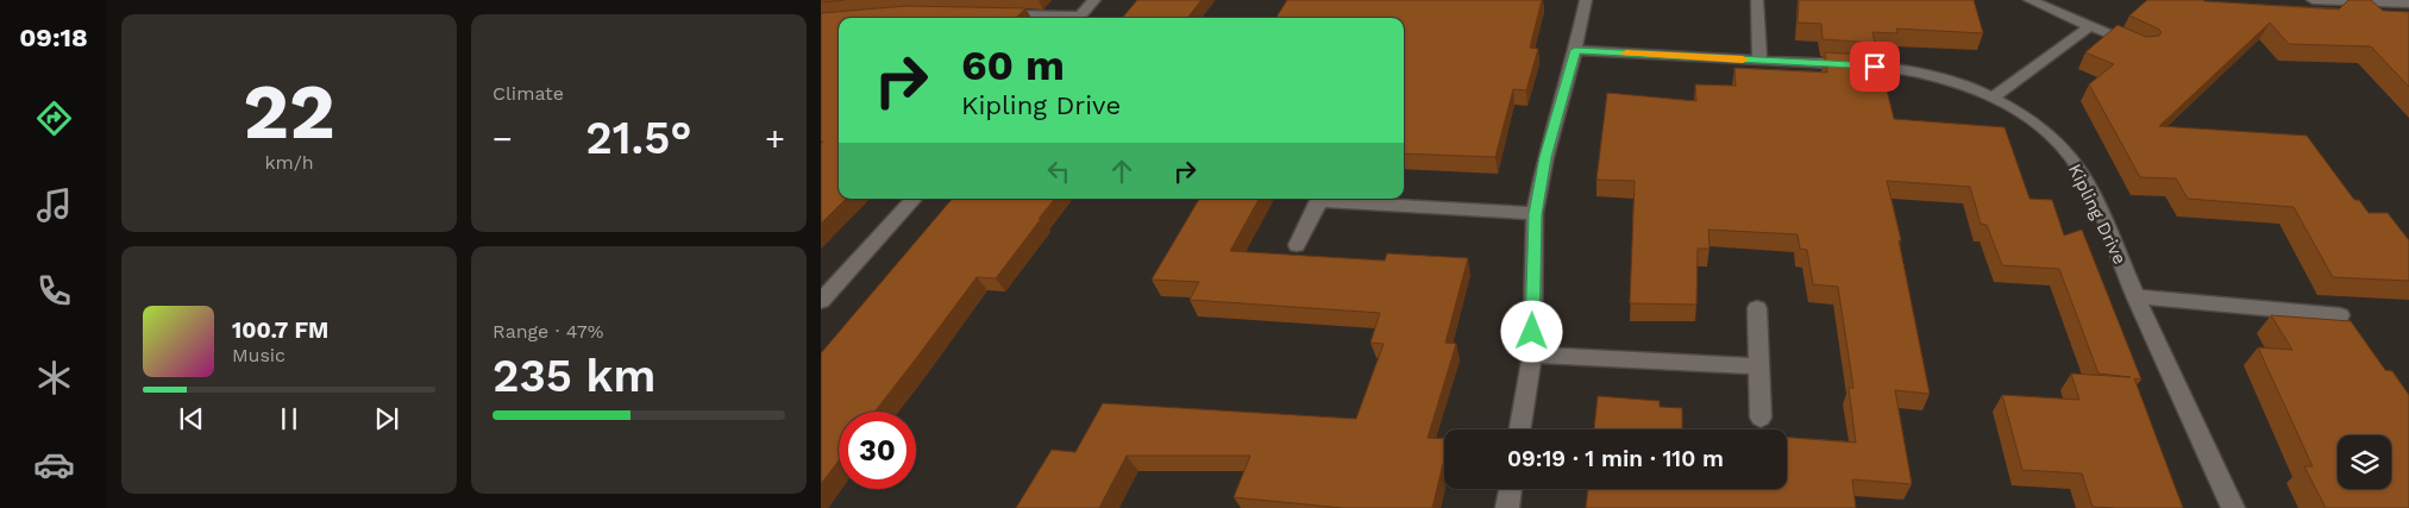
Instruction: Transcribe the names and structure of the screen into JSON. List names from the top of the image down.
{
  "streets": {
    "street": ["Kipling Drive"]
  },
  "page": {
    "tabs": "09:18",
    "tile": [
      ["22", "km/h"],
      "Climate",
      ["Range · 47%", "235 km"]
    ],
    "turn": ["60 m", "Kipling Drive"],
    "heat": ["−", "21.5°", "+"],
    "song": ["100.7 FM", "Music"],
    "limit": "30",
    "trip": "09:19 · 1 min · 110 m"
  }
}
